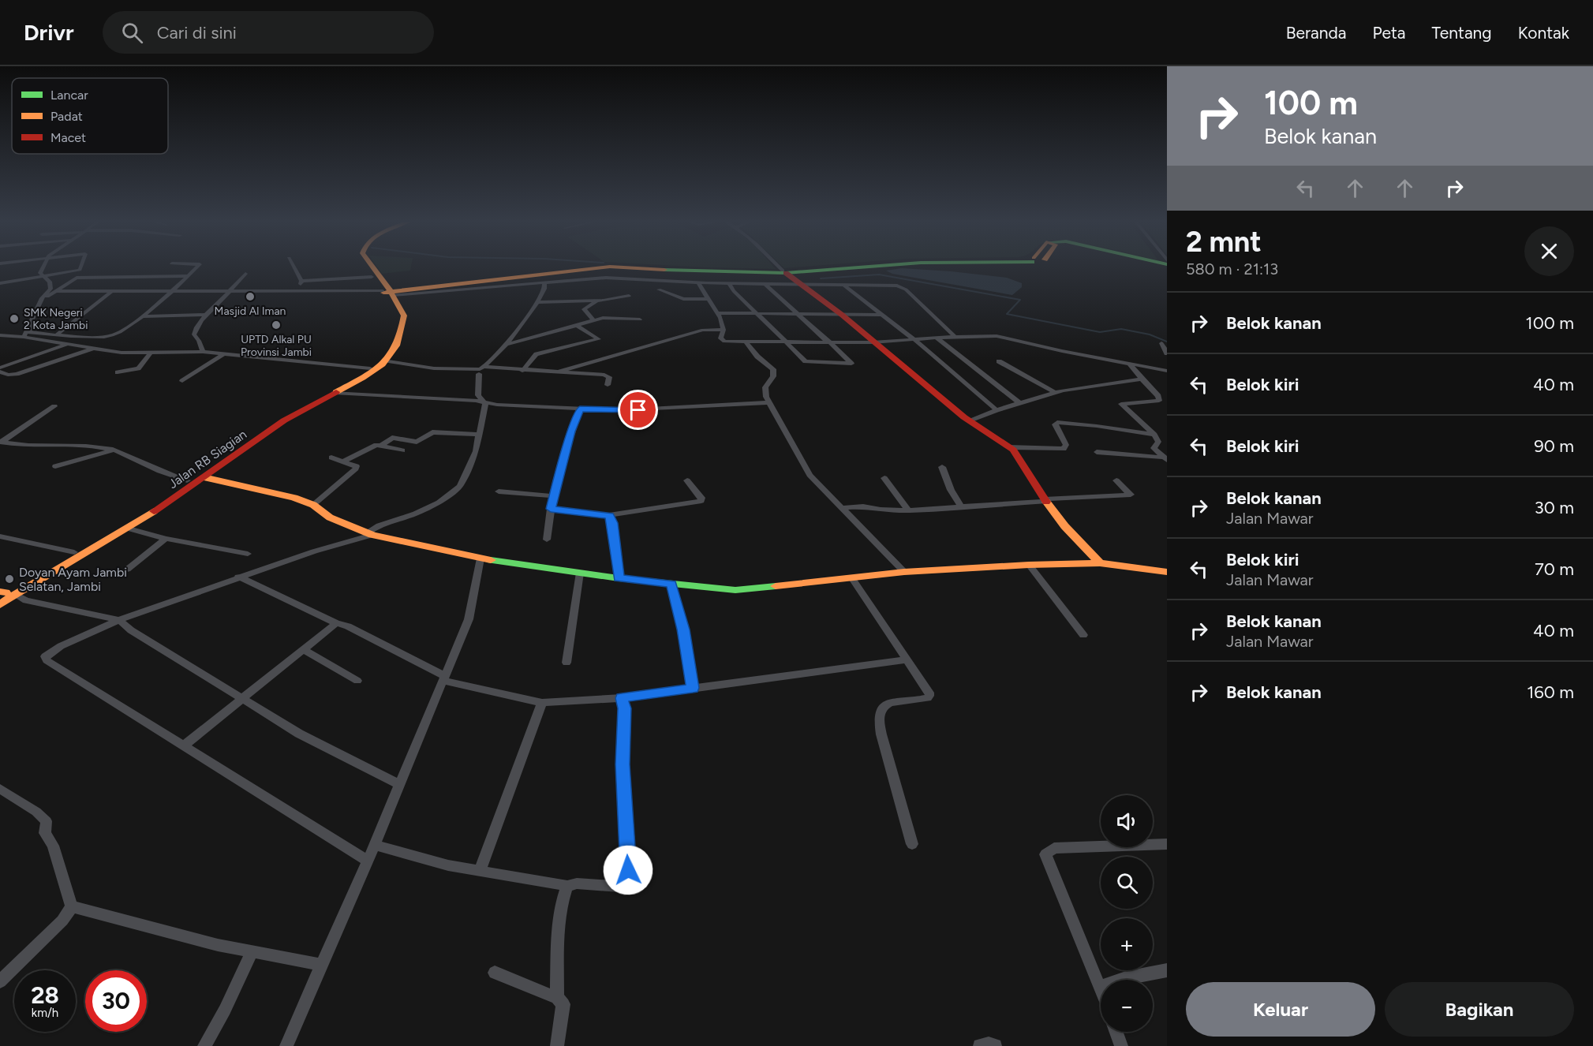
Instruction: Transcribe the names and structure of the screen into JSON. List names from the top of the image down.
{
  "streets": {
    "main road": ["Jalan RB Siagian"]
  },
  "places": [
    "Masjid Al Iman",
    "SMK Negeri 2 Kota Jambi",
    "UPTD Alkal PU Provinsi Jambi",
    "Doyan Ayam Jambi Selatan, Jambi"
  ],
  "legend": ["Lancar", "Padat", "Macet"],
  "page": {
    "header": "Drivr",
    "search": "Cari di sini",
    "nav": [
      "Beranda",
      "Peta",
      "Tentang",
      "Kontak"
    ],
    "turn": ["100 m", "Belok kanan"],
    "heading": ["2 mnt", "580 m · 21:13"],
    "list": [
      {
        "name": "Belok kanan",
        "value": "100 m"
      },
      {
        "name": "Belok kiri",
        "value": "40 m"
      },
      {
        "name": "Belok kiri",
        "value": "90 m"
      },
      {
        "name": "Belok kanan",
        "note": "Jalan Mawar",
        "value": "30 m"
      },
      {
        "name": "Belok kiri",
        "note": "Jalan Mawar",
        "value": "70 m"
      },
      {
        "name": "Belok kanan",
        "note": "Jalan Mawar",
        "value": "40 m"
      },
      {
        "name": "Belok kanan",
        "value": "160 m"
      }
    ],
    "map_buttons": ["+", "−"],
    "speed": "28 km/h",
    "limit": "30",
    "buttons": ["Keluar", "Bagikan"]
  }
}
